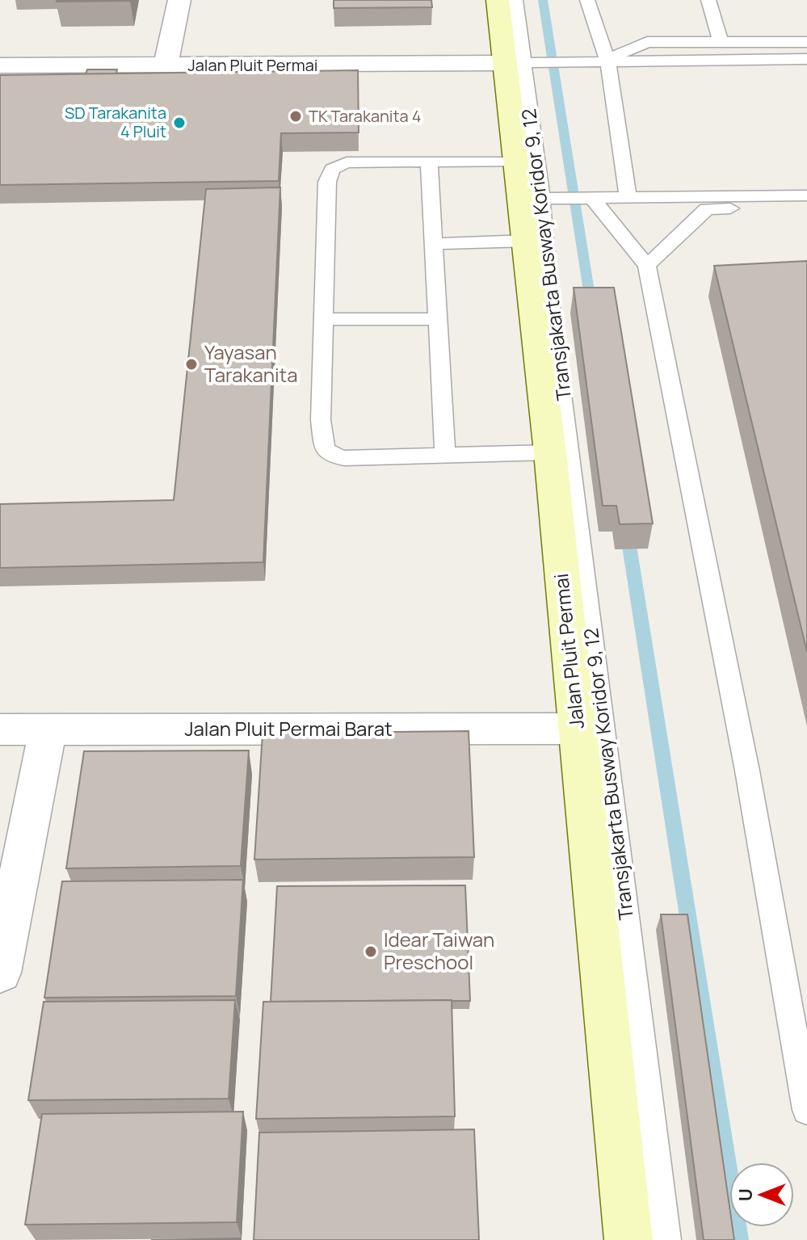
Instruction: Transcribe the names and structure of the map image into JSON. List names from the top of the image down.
{
  "streets": {
    "street": ["Jalan Pluit Permai", "Jalan Pluit Permai Barat"],
    "lane": ["Transjakarta Busway Koridor 9, 12"]
  },
  "crossings": [
    ["Jalan Pluit Permai", "Transjakarta Busway Koridor 9, 12"],
    ["Jalan Pluit Permai", "Jalan Pluit Permai Barat"]
  ],
  "places": [
    "TK Tarakanita 4",
    "SD Tarakanita 4 Pluit",
    "Yayasan Tarakanita",
    "Idear Taiwan Preschool"
  ],
  "north": "left"
}
